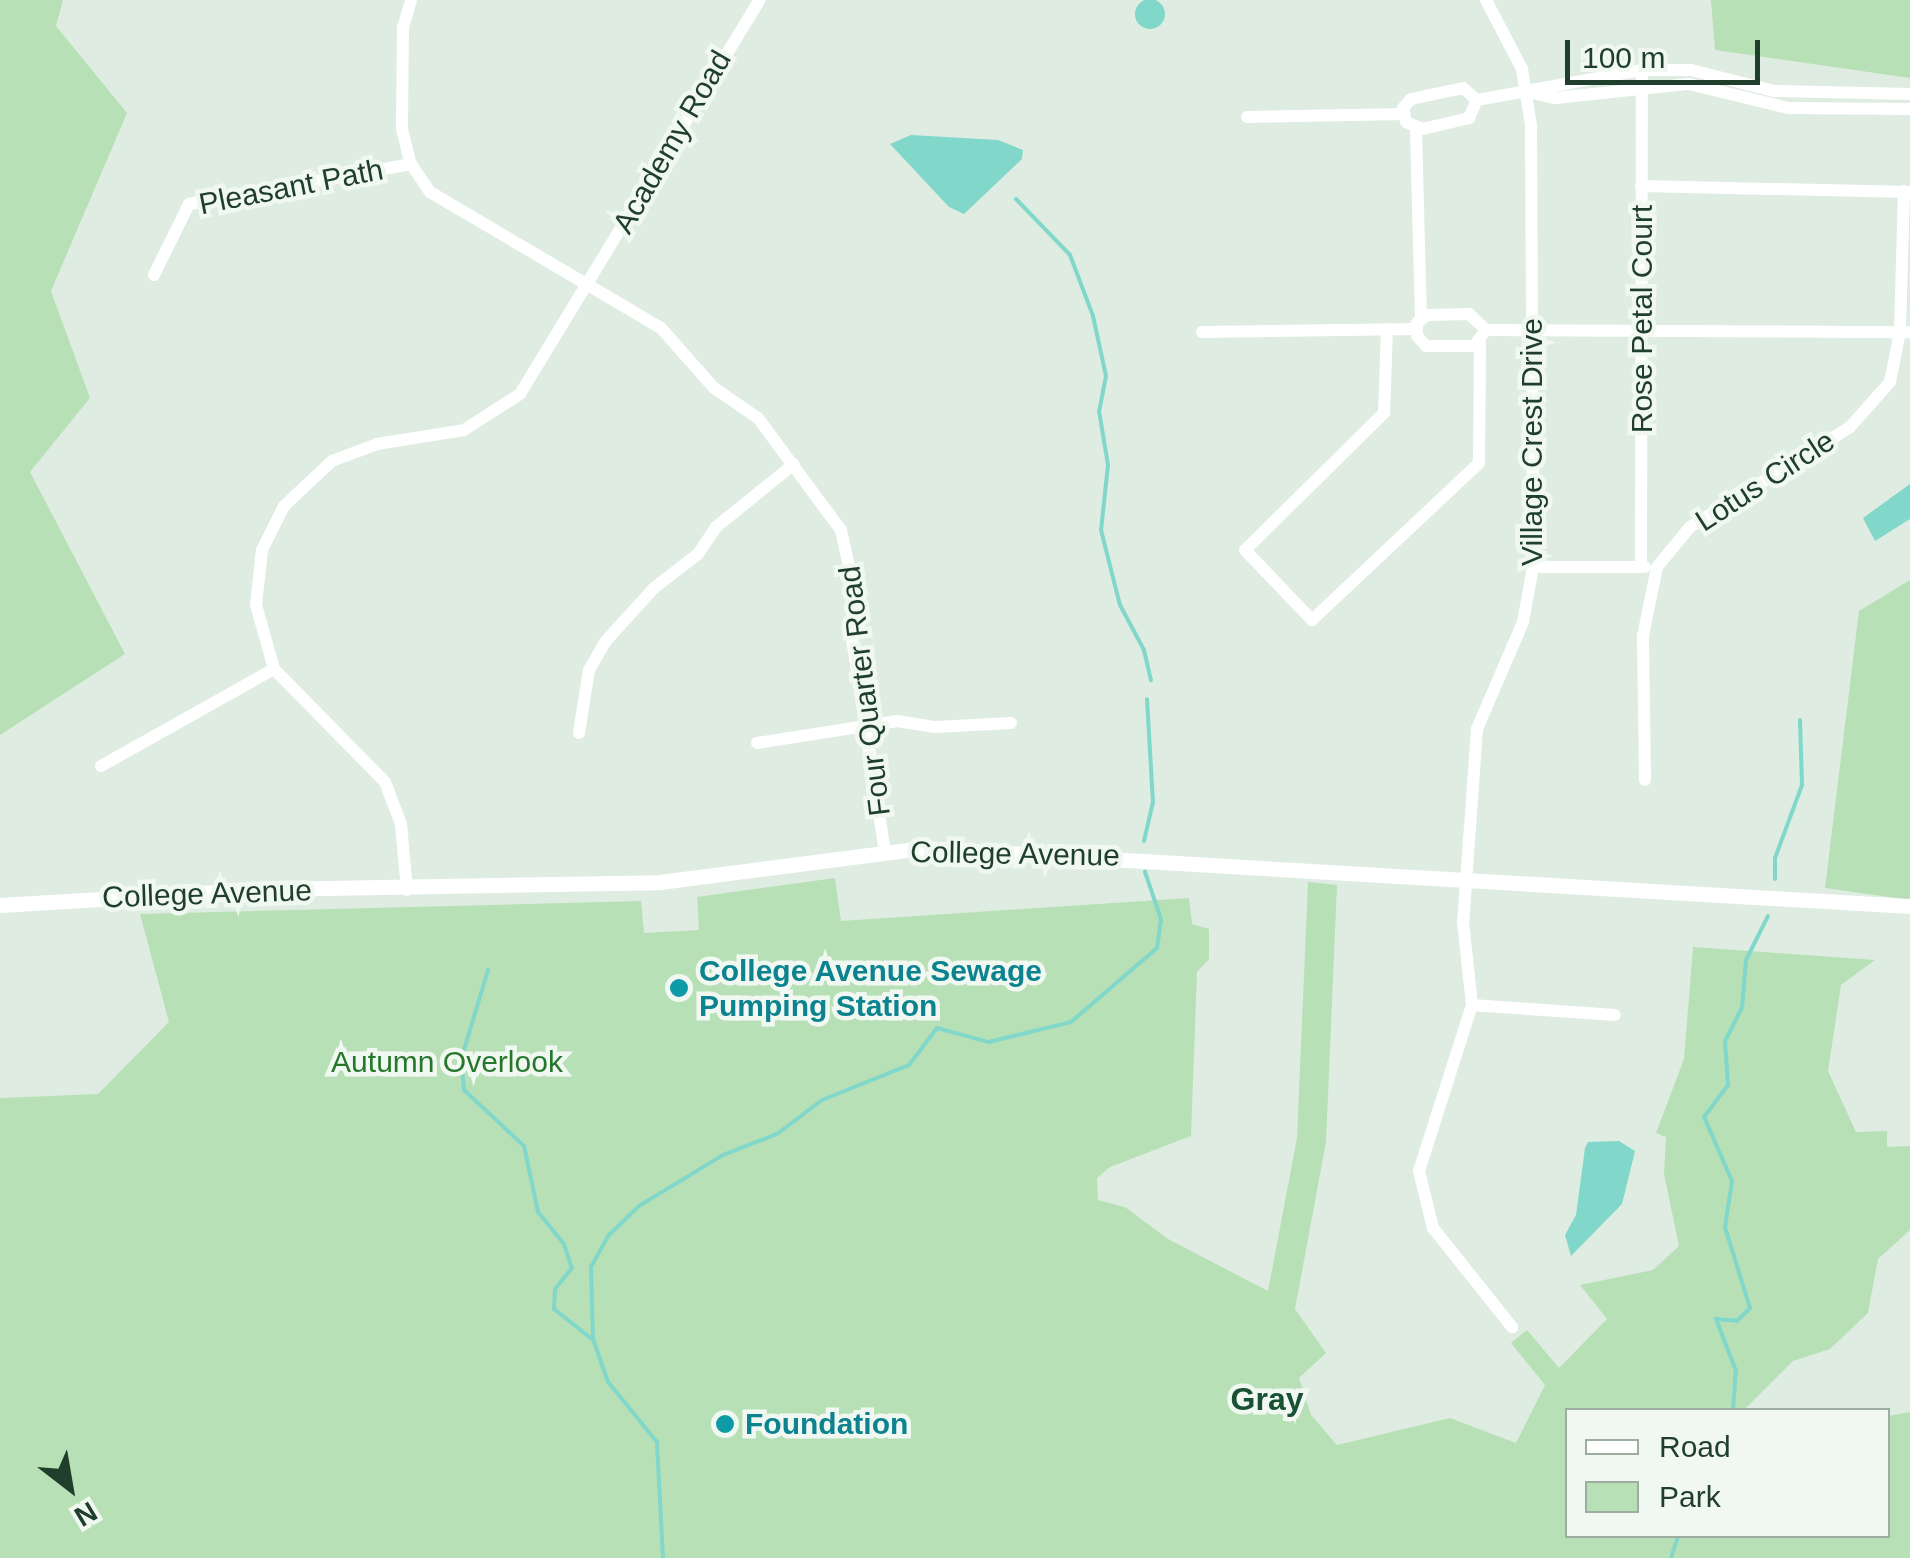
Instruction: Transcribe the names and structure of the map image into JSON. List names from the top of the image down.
{
  "streets": {
    "street": [
      "Academy Road",
      "Pleasant Path",
      "Rose Petal Court",
      "Village Crest Drive",
      "Lotus Circle",
      "Four Quarter Road",
      "College Avenue"
    ]
  },
  "crossings": [
    ["Academy Road", "Four Quarter Road"],
    ["Pleasant Path", "Four Quarter Road"],
    ["Village Crest Drive", "College Avenue"],
    ["Four Quarter Road", "College Avenue"]
  ],
  "districts": ["Gray"],
  "parks": ["Autumn Overlook"],
  "places": ["College Avenue Sewage Pumping Station", "Foundation"],
  "legend": ["Road", "Park"],
  "scale_bar": "100 m",
  "north": "bottom right"
}
